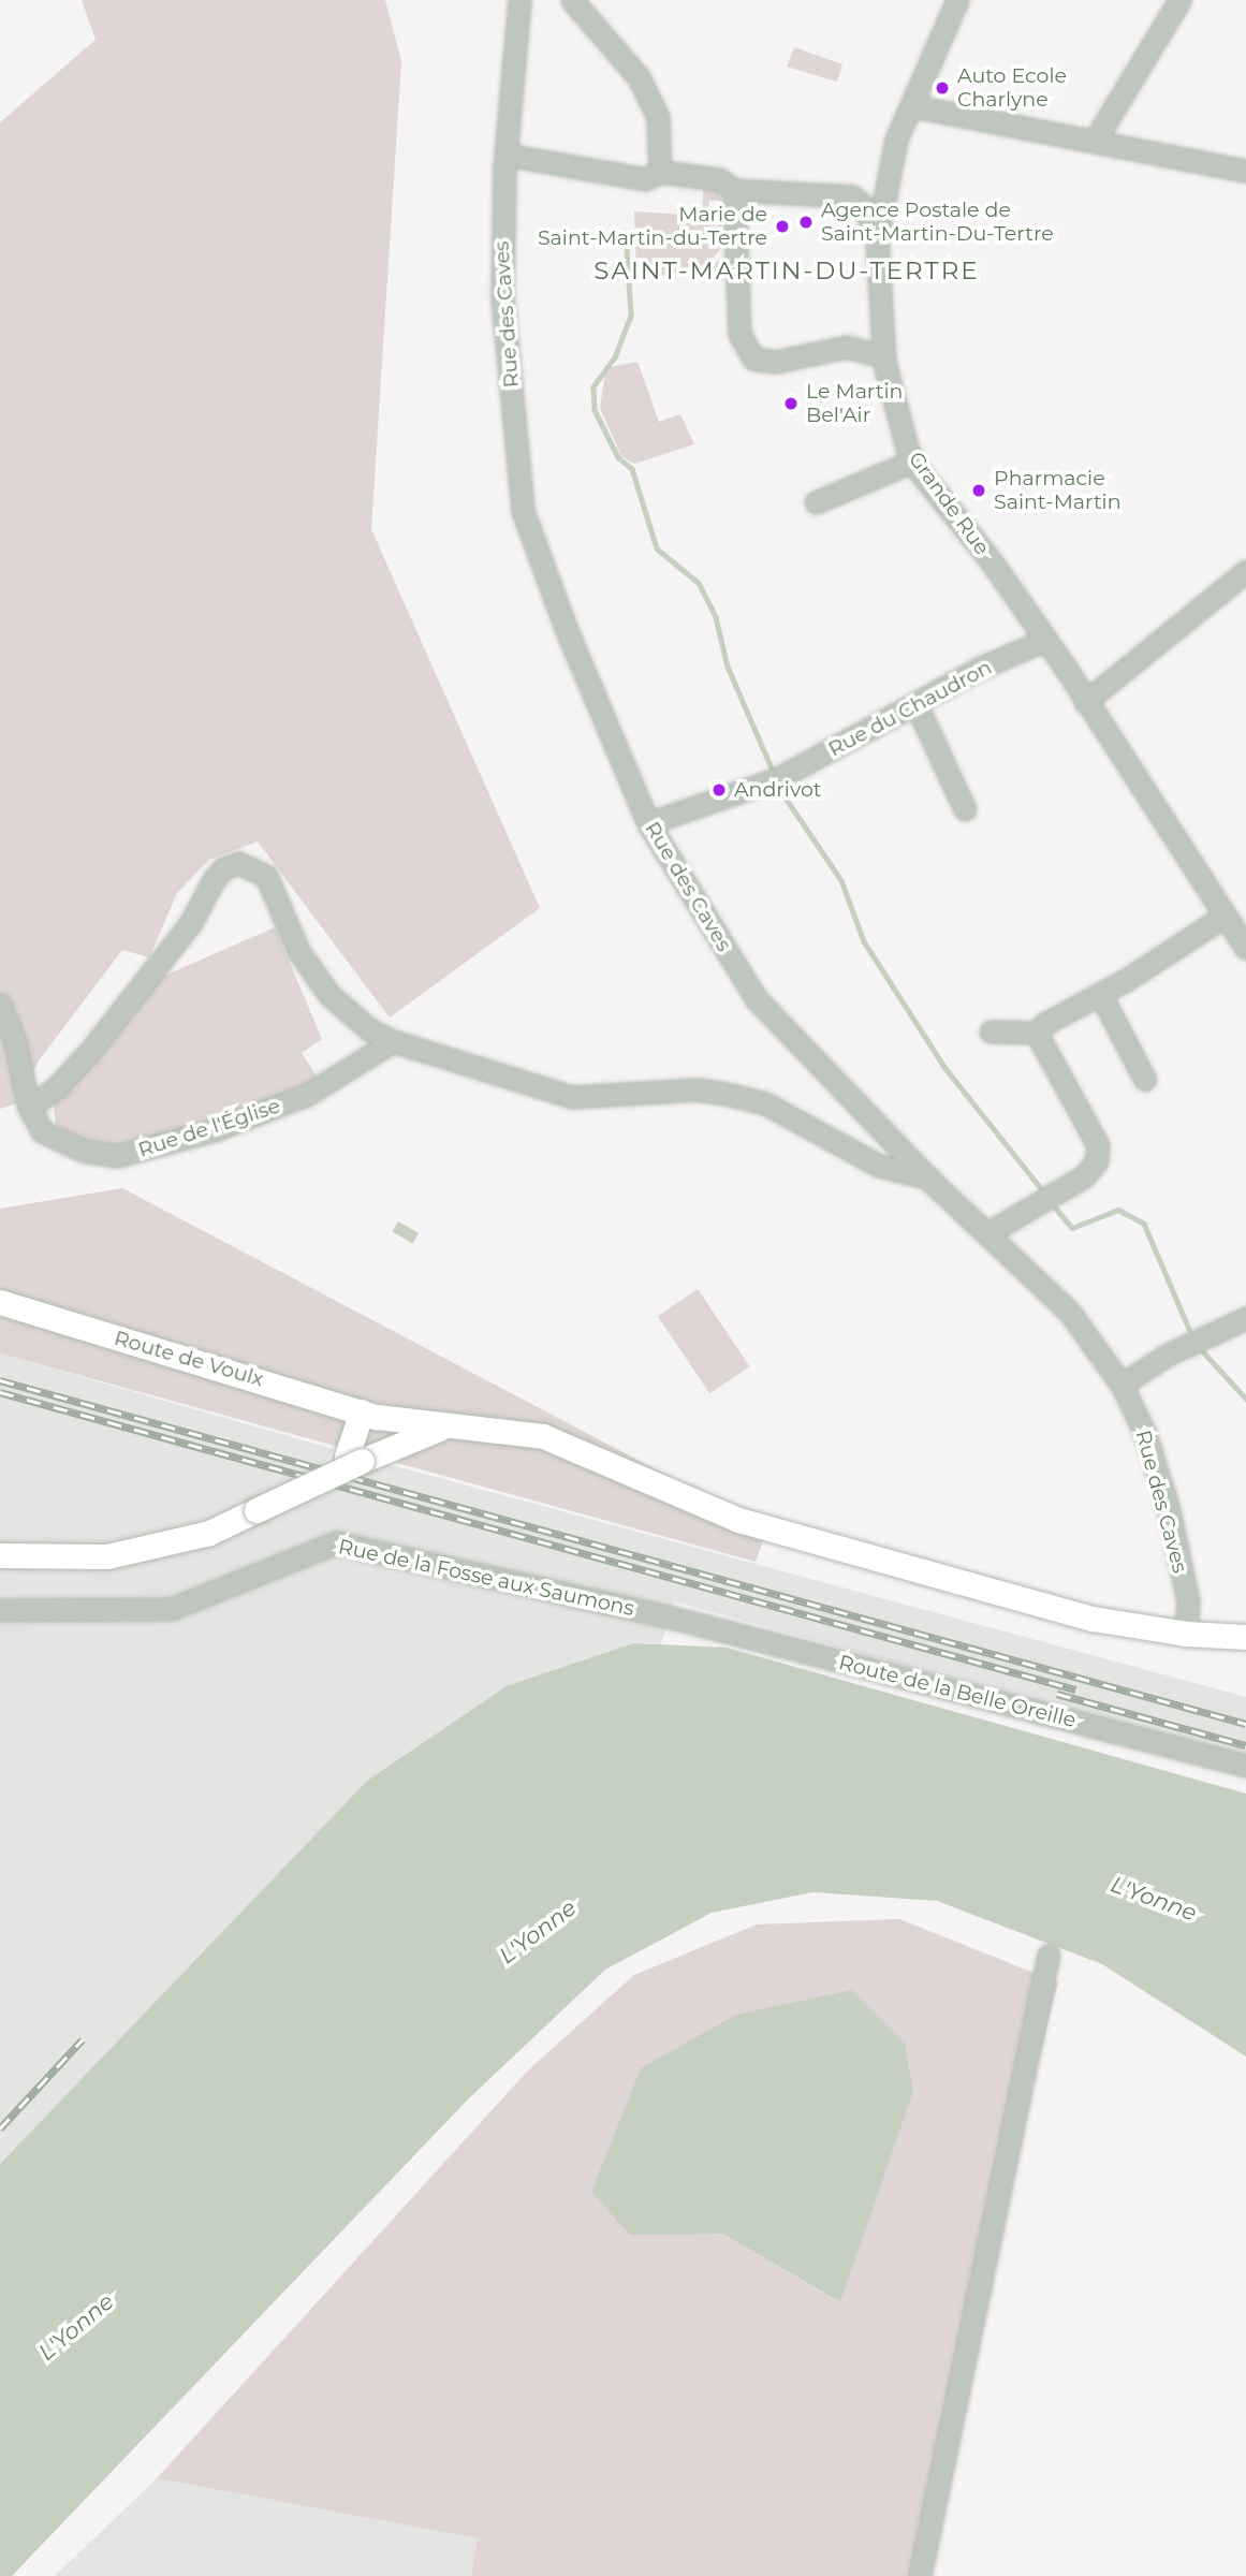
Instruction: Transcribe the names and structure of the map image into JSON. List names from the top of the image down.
{
  "streets": {
    "main road": ["Route de Voulx"],
    "street": [
      "Rue des Caves",
      "Grande Rue",
      "Rue du Chaudron",
      "Rue de l'Église",
      "Rue de la Fosse aux Saumons",
      "Route de la Belle Oreille"
    ]
  },
  "crossings": [
    ["Rue des Caves", "Rue du Chaudron"],
    ["Rue des Caves", "Route de Voulx"],
    ["Grande Rue", "Rue du Chaudron"],
    ["Rue de la Fosse aux Saumons", "Route de la Belle Oreille"]
  ],
  "districts": ["SAINT-MARTIN-DU-TERTRE"],
  "water": ["L'Yonne"],
  "places": [
    "Auto Ecole Charlyne",
    "Agence Postale de Saint-Martin-Du-Tertre",
    "Marie de Saint-Martin-du-Tertre",
    "Le Martin Bel'Air",
    "Pharmacie Saint-Martin",
    "Andrivot"
  ]
}
